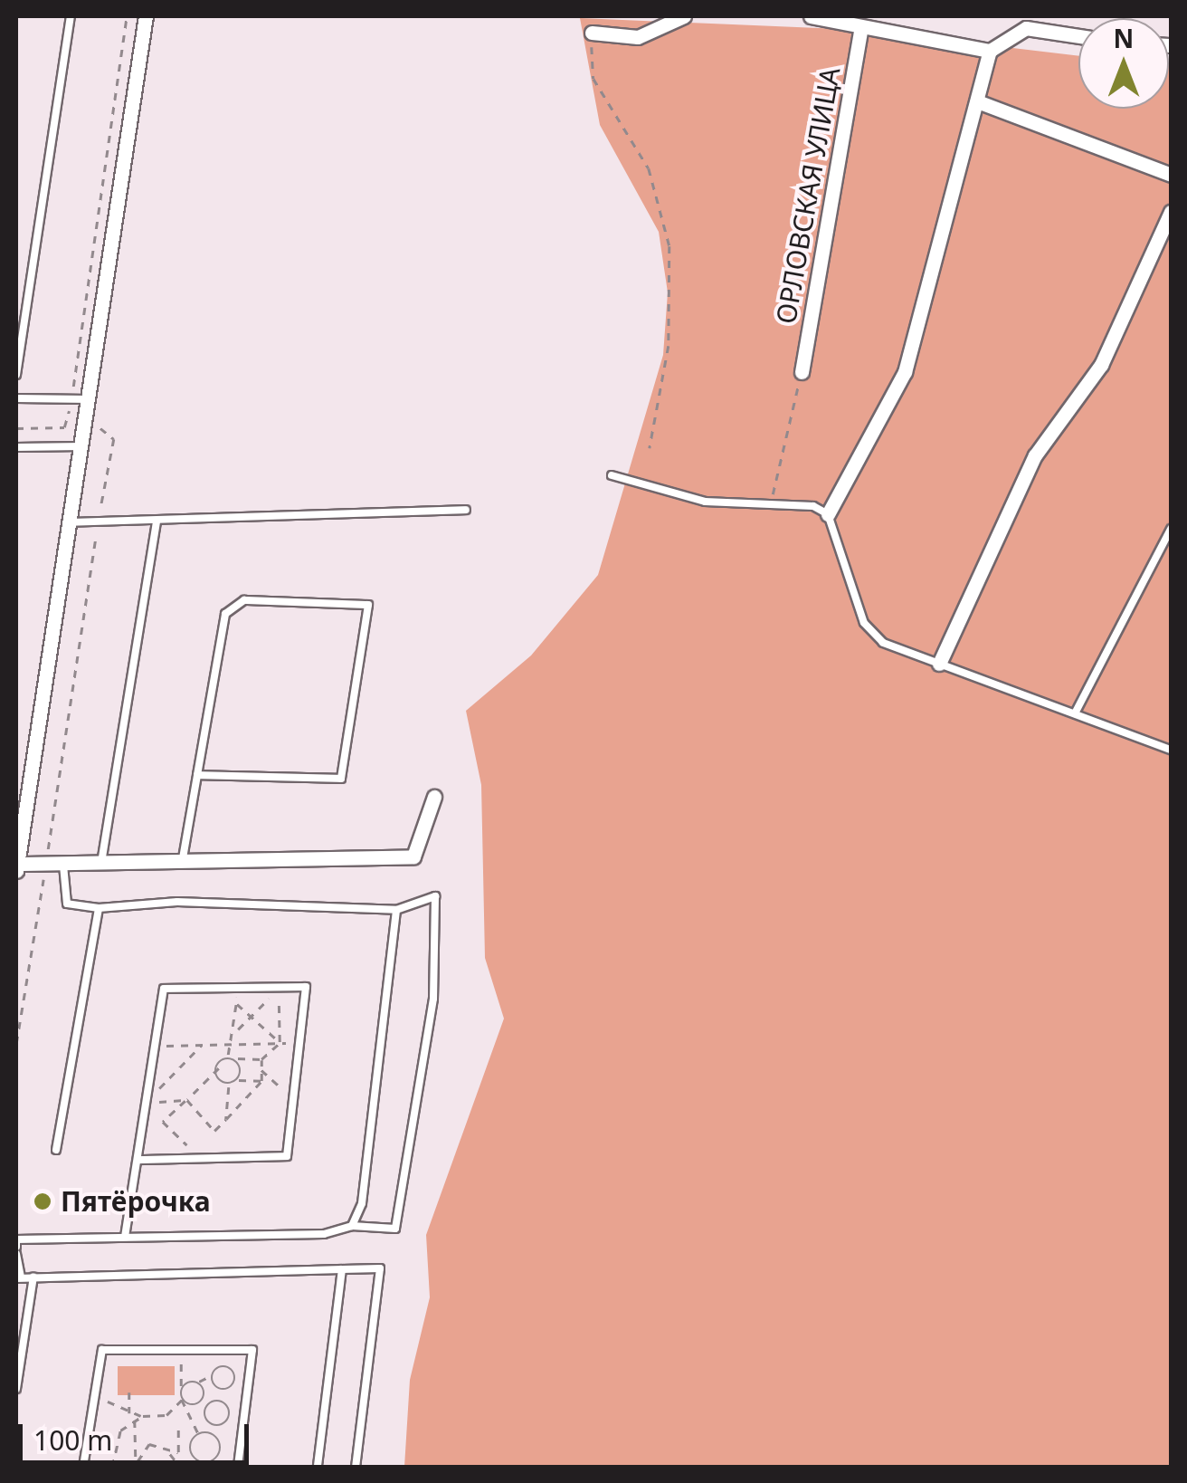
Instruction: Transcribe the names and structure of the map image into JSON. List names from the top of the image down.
{
  "streets": {
    "street": ["ОРЛОВСКАЯ УЛИЦА"]
  },
  "places": ["Пятёрочка"],
  "scale_bar": "100 m",
  "north": "top"
}
